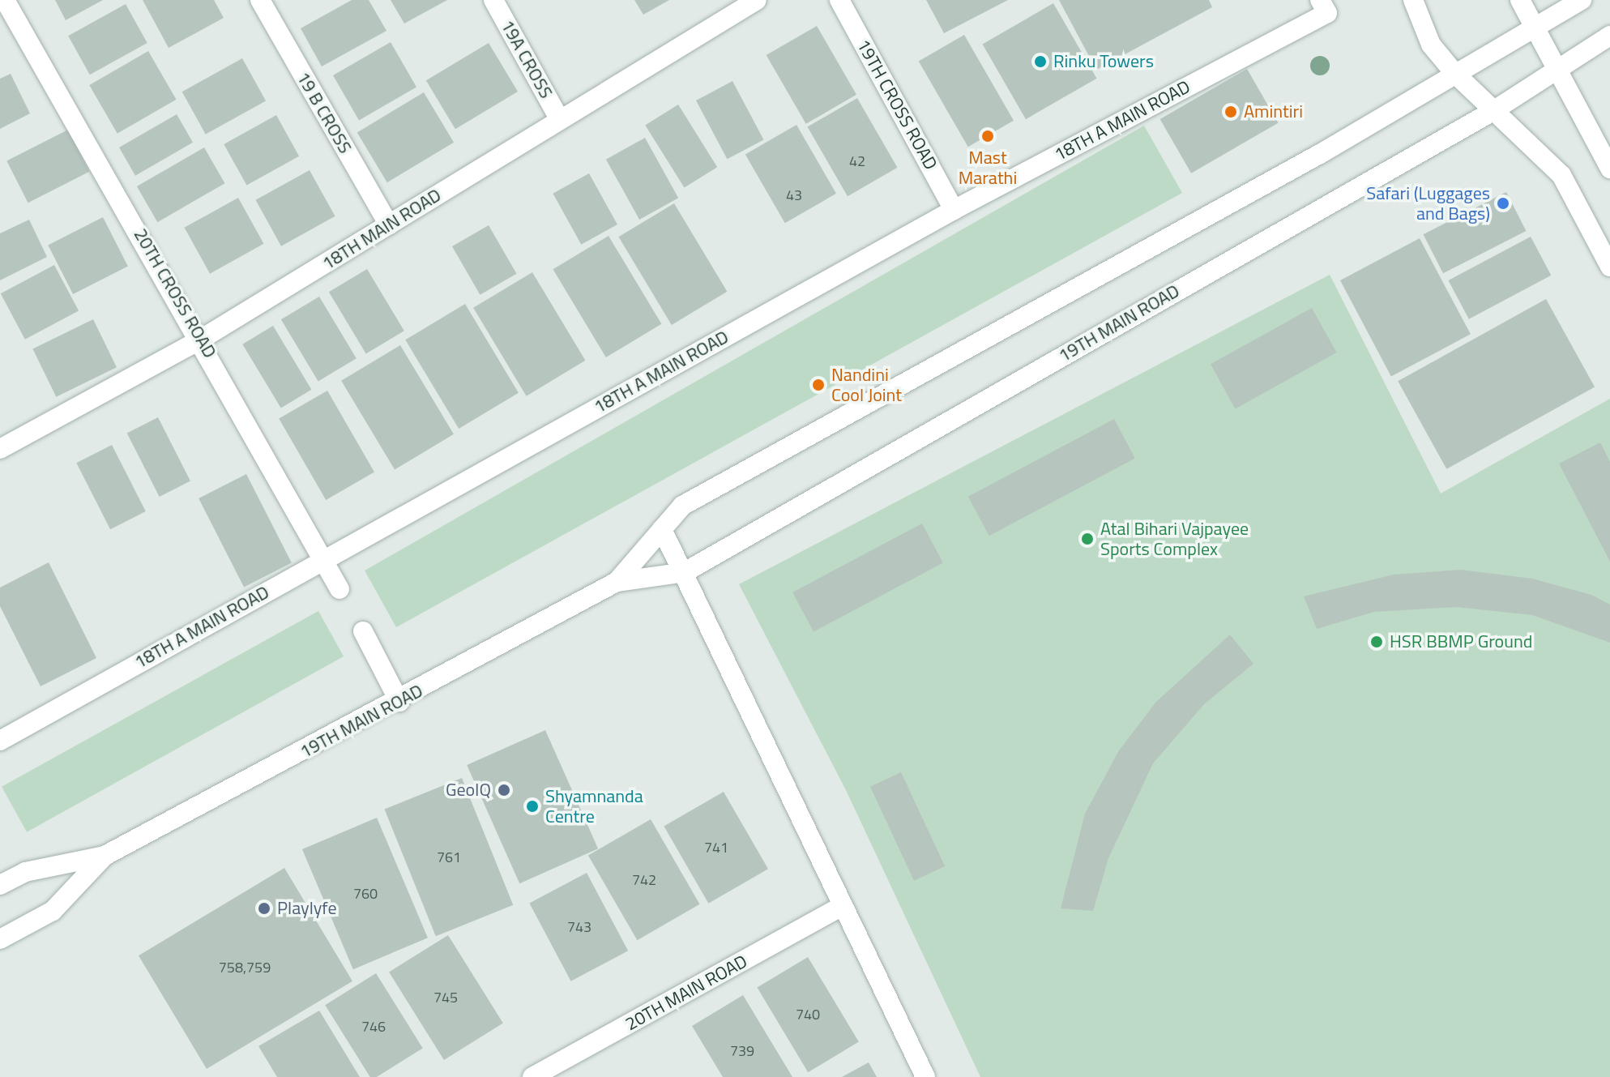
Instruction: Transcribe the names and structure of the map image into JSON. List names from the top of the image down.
{
  "streets": {
    "street": [
      "19A CROSS",
      "19TH CROSS ROAD",
      "19 B CROSS",
      "18TH A MAIN ROAD",
      "18TH MAIN ROAD",
      "20TH CROSS ROAD",
      "19TH MAIN ROAD",
      "20TH MAIN ROAD"
    ]
  },
  "crossings": [
    ["19A CROSS", "18TH MAIN ROAD"],
    ["19TH CROSS ROAD", "18TH A MAIN ROAD"],
    ["19 B CROSS", "18TH MAIN ROAD"],
    ["18TH A MAIN ROAD", "20TH CROSS ROAD"],
    ["18TH MAIN ROAD", "20TH CROSS ROAD"]
  ],
  "places": [
    "Rinku Towers",
    "Amintiri",
    "Mast Marathi",
    "Safari (Luggages and Bags)",
    "Nandini Cool Joint",
    "Atal Bihari Vajpayee Sports Complex",
    "HSR BBMP Ground",
    "GeoIQ",
    "Shyamnanda Centre",
    "Playlyfe"
  ],
  "house_numbers": [
    "42",
    "43",
    "741",
    "761",
    "742",
    "760",
    "743",
    "758,759",
    "745",
    "740",
    "746",
    "739"
  ]
}
